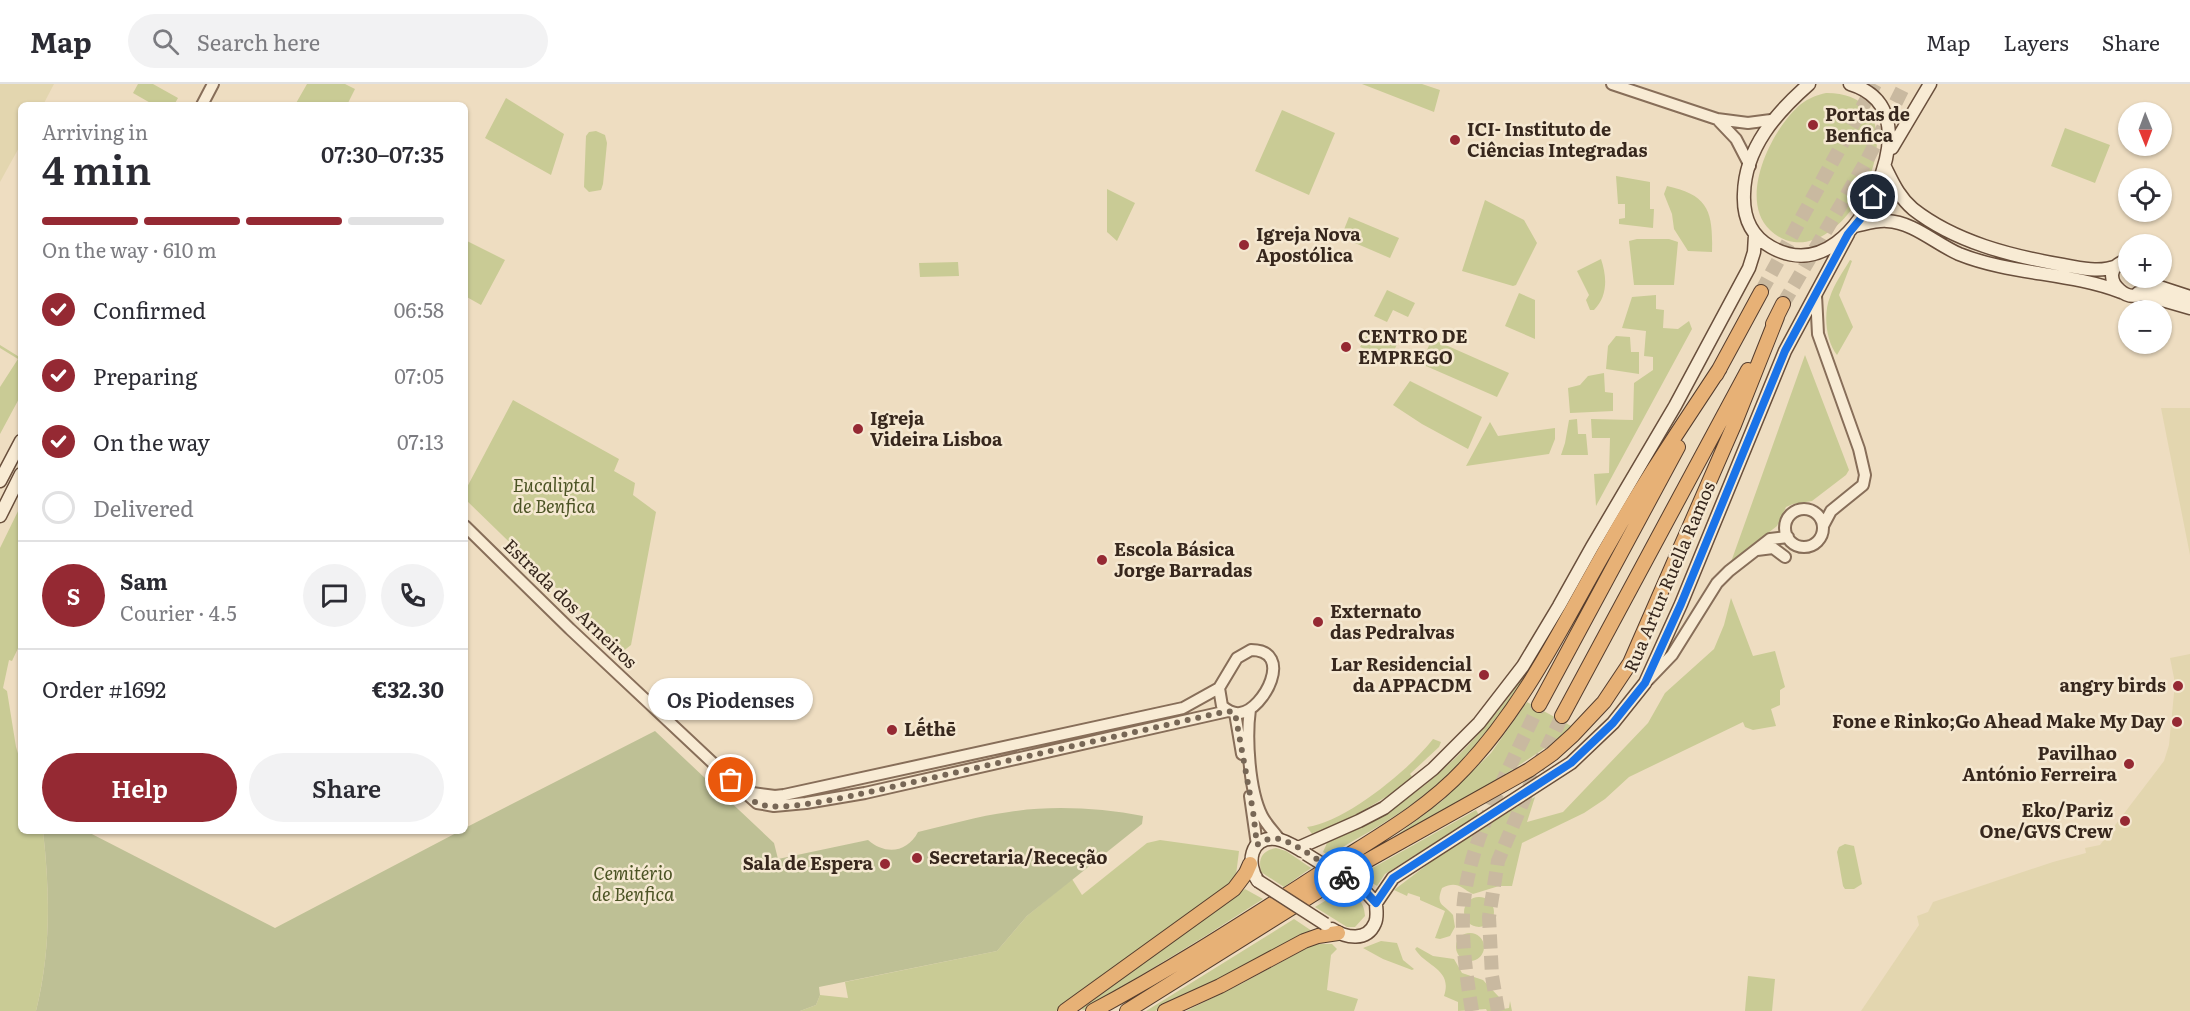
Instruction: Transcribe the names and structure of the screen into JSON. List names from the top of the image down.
{
  "streets": {
    "main road": ["Rua Artur Ruella Ramos"],
    "street": ["Estrada dos Arneiros"]
  },
  "parks": ["Eucaliptal de Benfica", "Cemitério de Benfica"],
  "places": [
    "Portas de Benfica",
    "ICI- Instituto de Ciências Integradas",
    "Igreja Nova Apostólica",
    "CENTRO DE EMPREGO",
    "Igreja Videira Lisboa",
    "Escola Básica Jorge Barradas",
    "Externato das Pedralvas",
    "Lar Residencial da APPACDM",
    "angry birds",
    "Fone e Rinko;Go Ahead Make My Day",
    "Lḗthē",
    "Pavilhao António Ferreira",
    "Os Piodenses",
    "Eko/Pariz One/GVS Crew",
    "Secretaria/Receção",
    "Sala de Espera"
  ],
  "north": "bottom",
  "page": {
    "header": "Map",
    "search": "Search here",
    "nav": ["Map", "Layers", "Share"],
    "map_buttons": ["+", "−"],
    "heading": ["4 min", "Arriving in", "07:30–07:35"],
    "panel": [
      "Sam",
      "Courier · 4.5",
      "Order #1692",
      "€32.30"
    ],
    "bar": "On the way · 610 m",
    "list": [
      ["Confirmed", "06:58"],
      ["Preparing", "07:05"],
      ["On the way", "07:13"],
      "Delivered"
    ],
    "round": "S",
    "bubble": "Os Piodenses",
    "buttons": ["Help", "Share"]
  }
}
